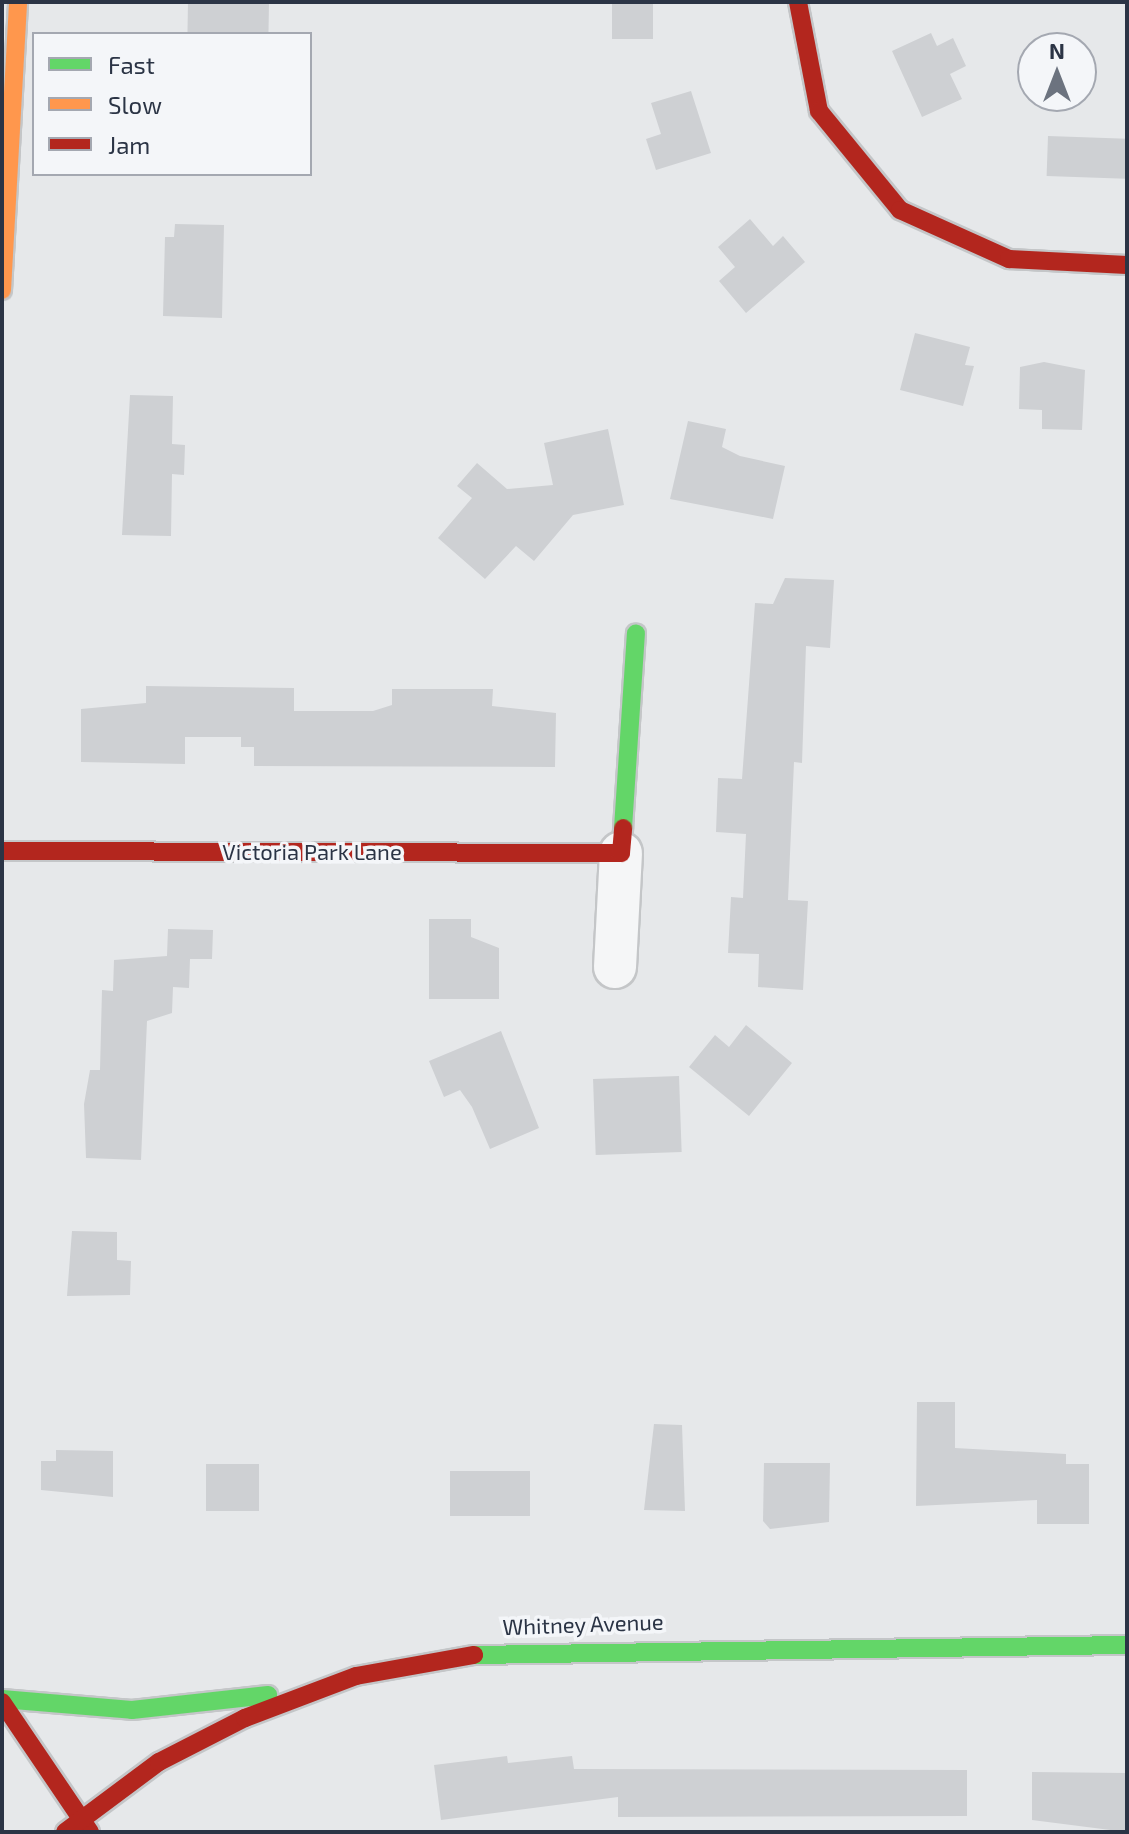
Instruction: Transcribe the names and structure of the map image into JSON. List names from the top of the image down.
{
  "streets": {
    "street": ["Victoria Park Lane", "Whitney Avenue"]
  },
  "legend": ["Fast", "Slow", "Jam"],
  "north": "top"
}
